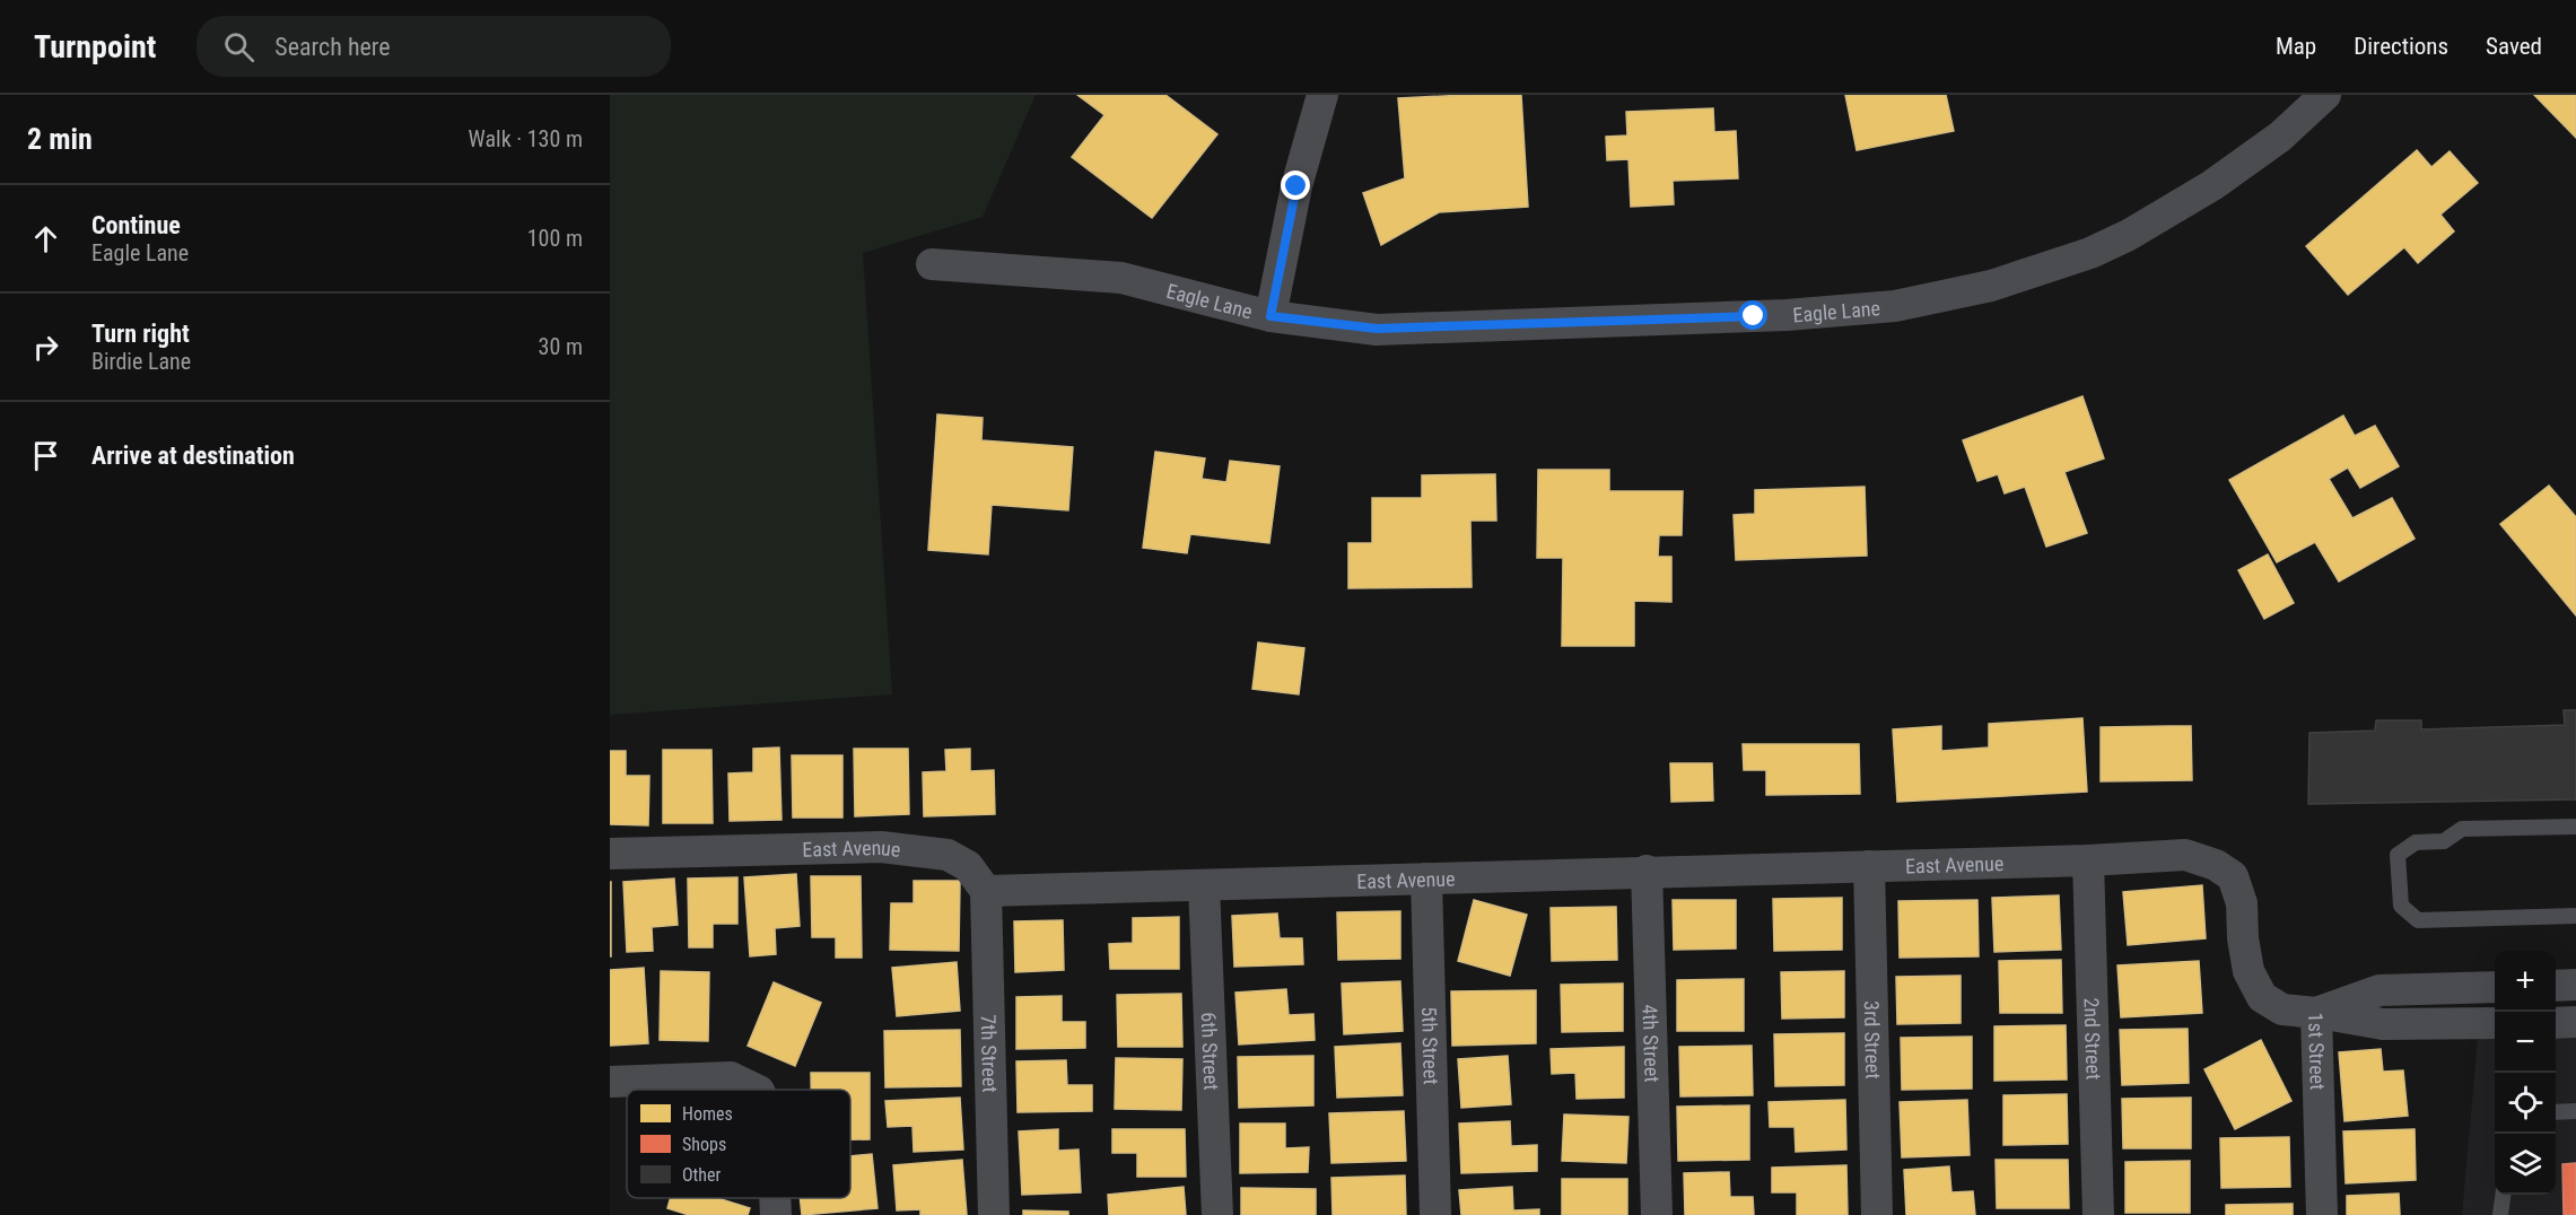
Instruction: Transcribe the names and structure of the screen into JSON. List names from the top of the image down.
{
  "streets": {
    "street": [
      "Eagle Lane",
      "East Avenue",
      "2nd Street",
      "3rd Street",
      "4th Street",
      "5th Street",
      "6th Street",
      "7th Street",
      "1st Street"
    ]
  },
  "crossings": [
    ["East Avenue", "2nd Street"],
    ["East Avenue", "3rd Street"],
    ["East Avenue", "4th Street"],
    ["East Avenue", "5th Street"],
    ["East Avenue", "6th Street"],
    ["East Avenue", "7th Street"],
    ["East Avenue", "1st Street"]
  ],
  "legend": ["Homes", "Shops", "Other"],
  "page": {
    "header": "Turnpoint",
    "search": "Search here",
    "nav": ["Map", "Directions", "Saved"],
    "heading": ["2 min", "Walk · 130 m"],
    "list": [
      ["Continue", "Eagle Lane", "100 m"],
      ["Turn right", "Birdie Lane", "30 m"],
      "Arrive at destination"
    ],
    "map_buttons": ["+", "−"]
  }
}
